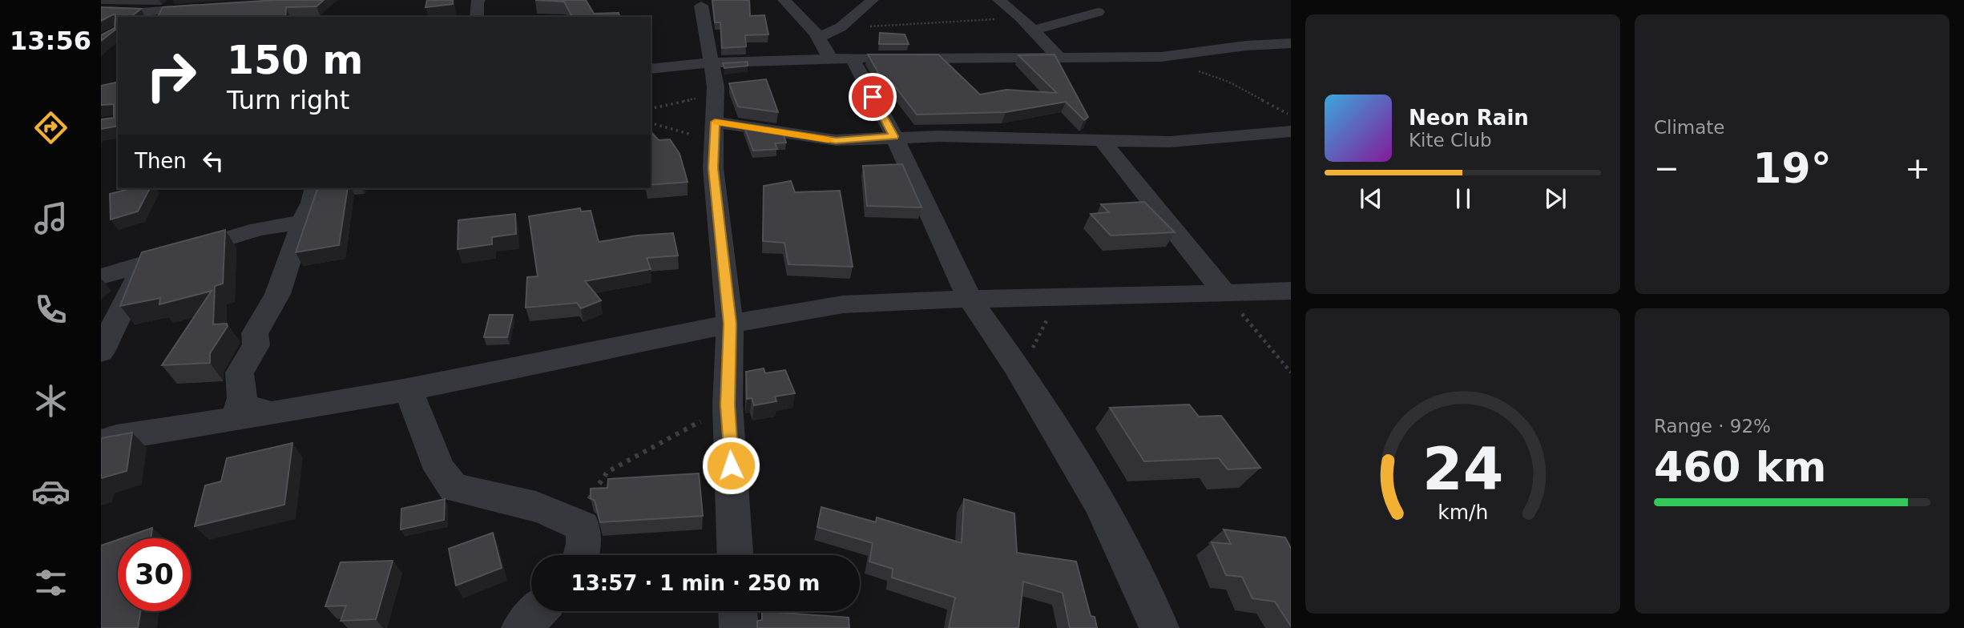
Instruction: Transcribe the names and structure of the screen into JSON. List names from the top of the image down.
{
  "page": {
    "tabs": "13:56",
    "tile": [
      "Climate",
      ["Range · 92%", "460 km"]
    ],
    "turn": ["150 m", "Turn right"],
    "song": ["Neon Rain", "Kite Club"],
    "then": "Then",
    "heat": ["−", "19°", "+"],
    "limit": "30",
    "trip": "13:57 · 1 min · 250 m",
    "gauge": ["24", "km/h"]
  }
}
